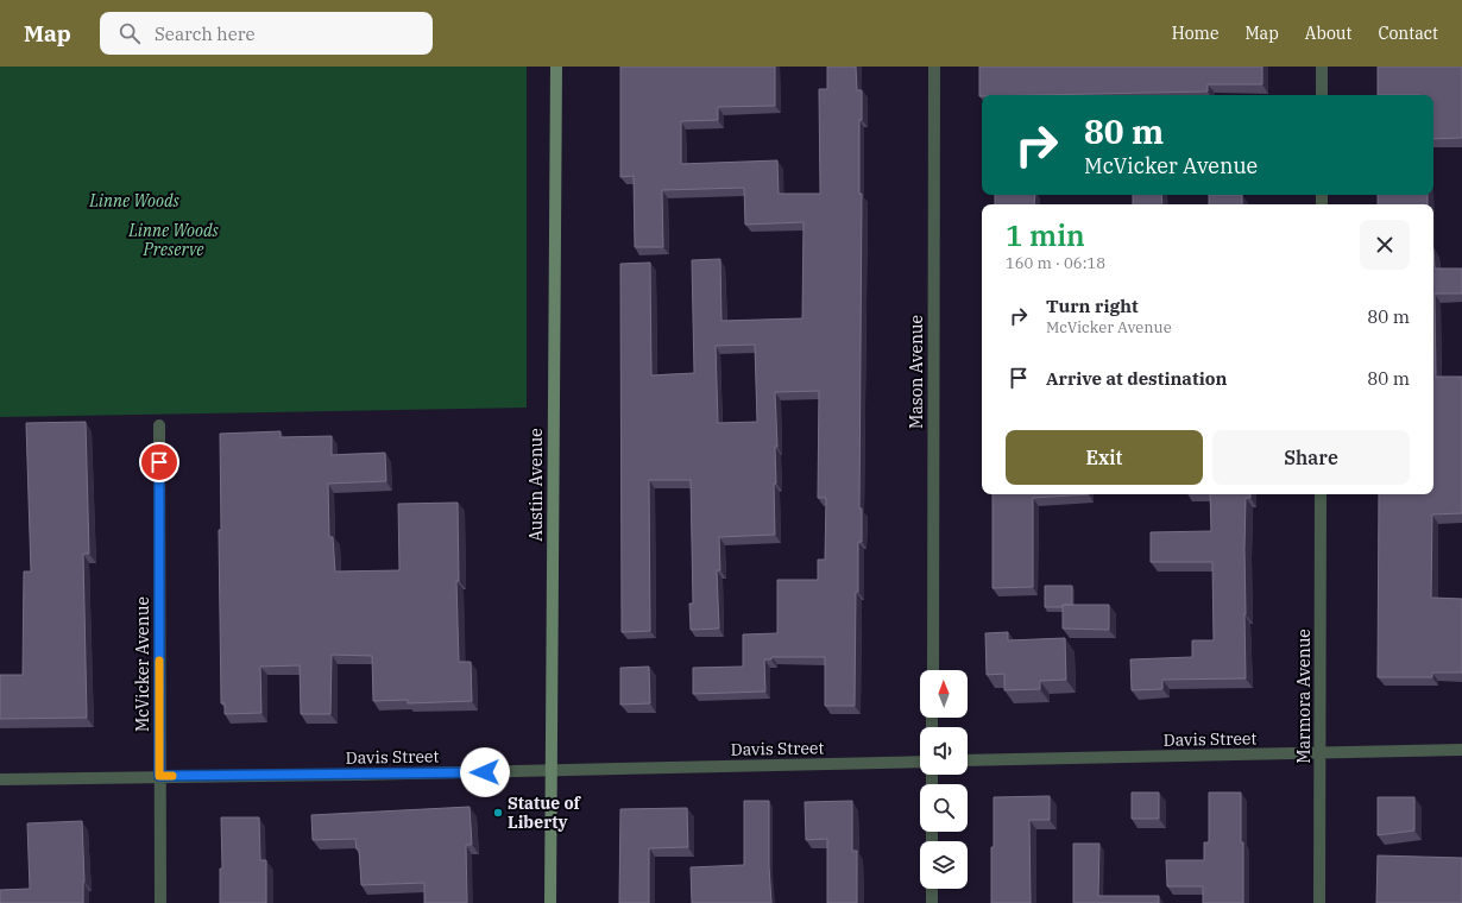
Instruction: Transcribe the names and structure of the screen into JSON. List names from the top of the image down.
{
  "streets": {
    "street": [
      "Mason Avenue",
      "Austin Avenue",
      "McVicker Avenue",
      "Marmora Avenue",
      "Davis Street"
    ]
  },
  "crossings": [
    ["Austin Avenue", "Davis Street"],
    ["McVicker Avenue", "Davis Street"],
    ["Marmora Avenue", "Davis Street"]
  ],
  "parks": ["Linne Woods", "Linne Woods Preserve"],
  "places": ["Statue of Liberty"],
  "north": "top",
  "page": {
    "header": "Map",
    "search": "Search here",
    "nav": [
      "Home",
      "Map",
      "About",
      "Contact"
    ],
    "turn": ["80 m", "McVicker Avenue"],
    "heading": ["1 min", "160 m · 06:18"],
    "list": [
      {
        "name": "Turn right",
        "note": "McVicker Avenue",
        "value": "80 m"
      },
      {
        "name": "Arrive at destination",
        "value": "80 m"
      }
    ],
    "buttons": ["Exit", "Share"]
  }
}
